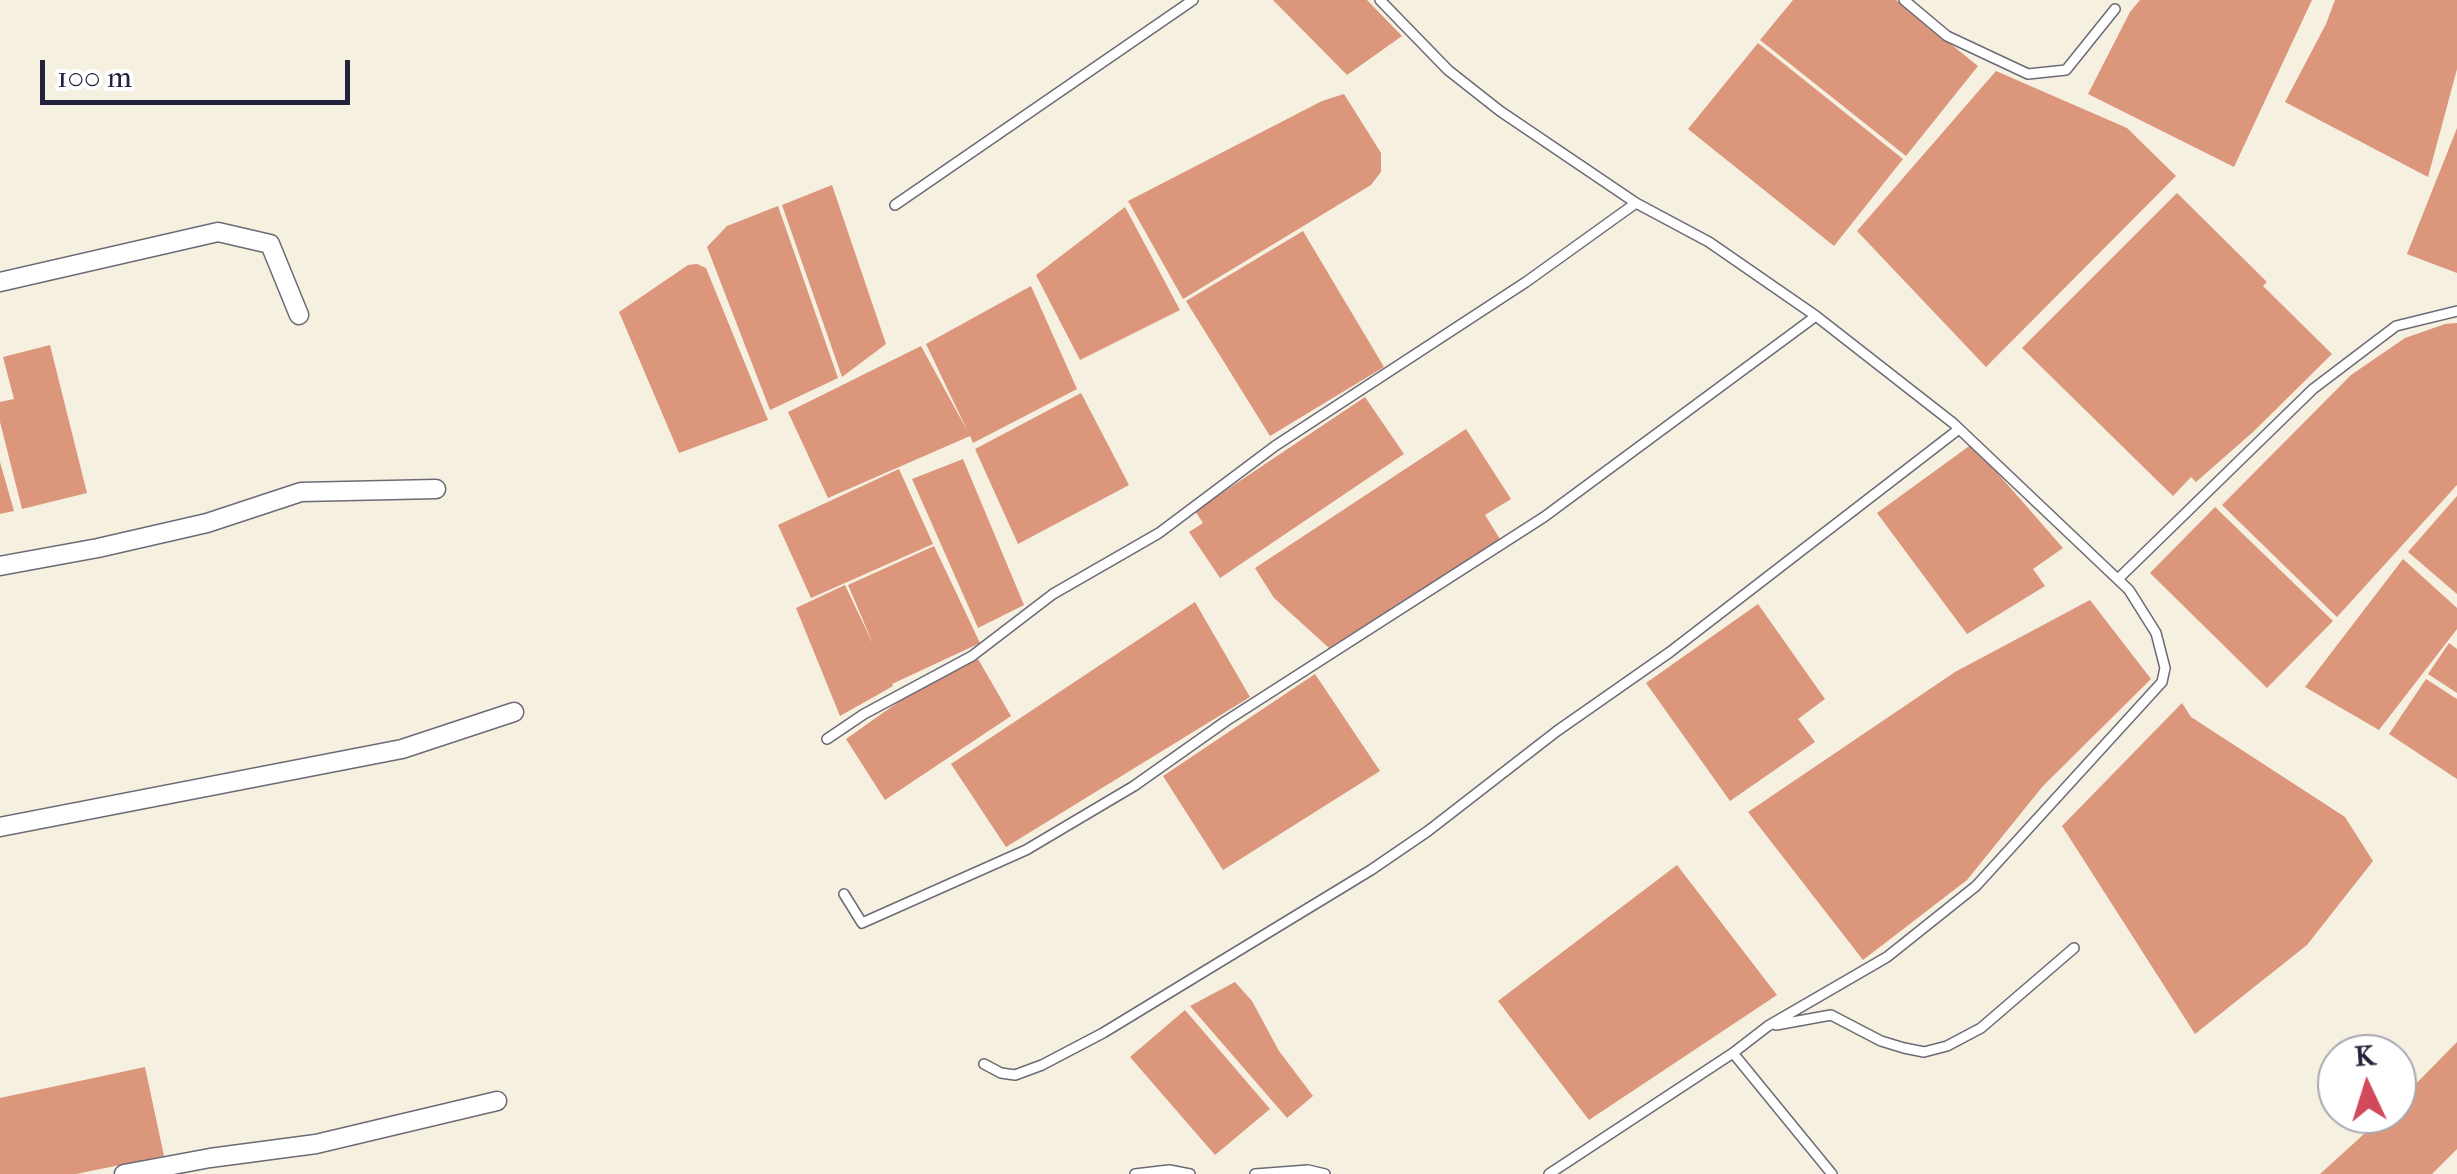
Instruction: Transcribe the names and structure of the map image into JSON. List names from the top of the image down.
{
  "scale_bar": "100 m",
  "north": "top"
}
